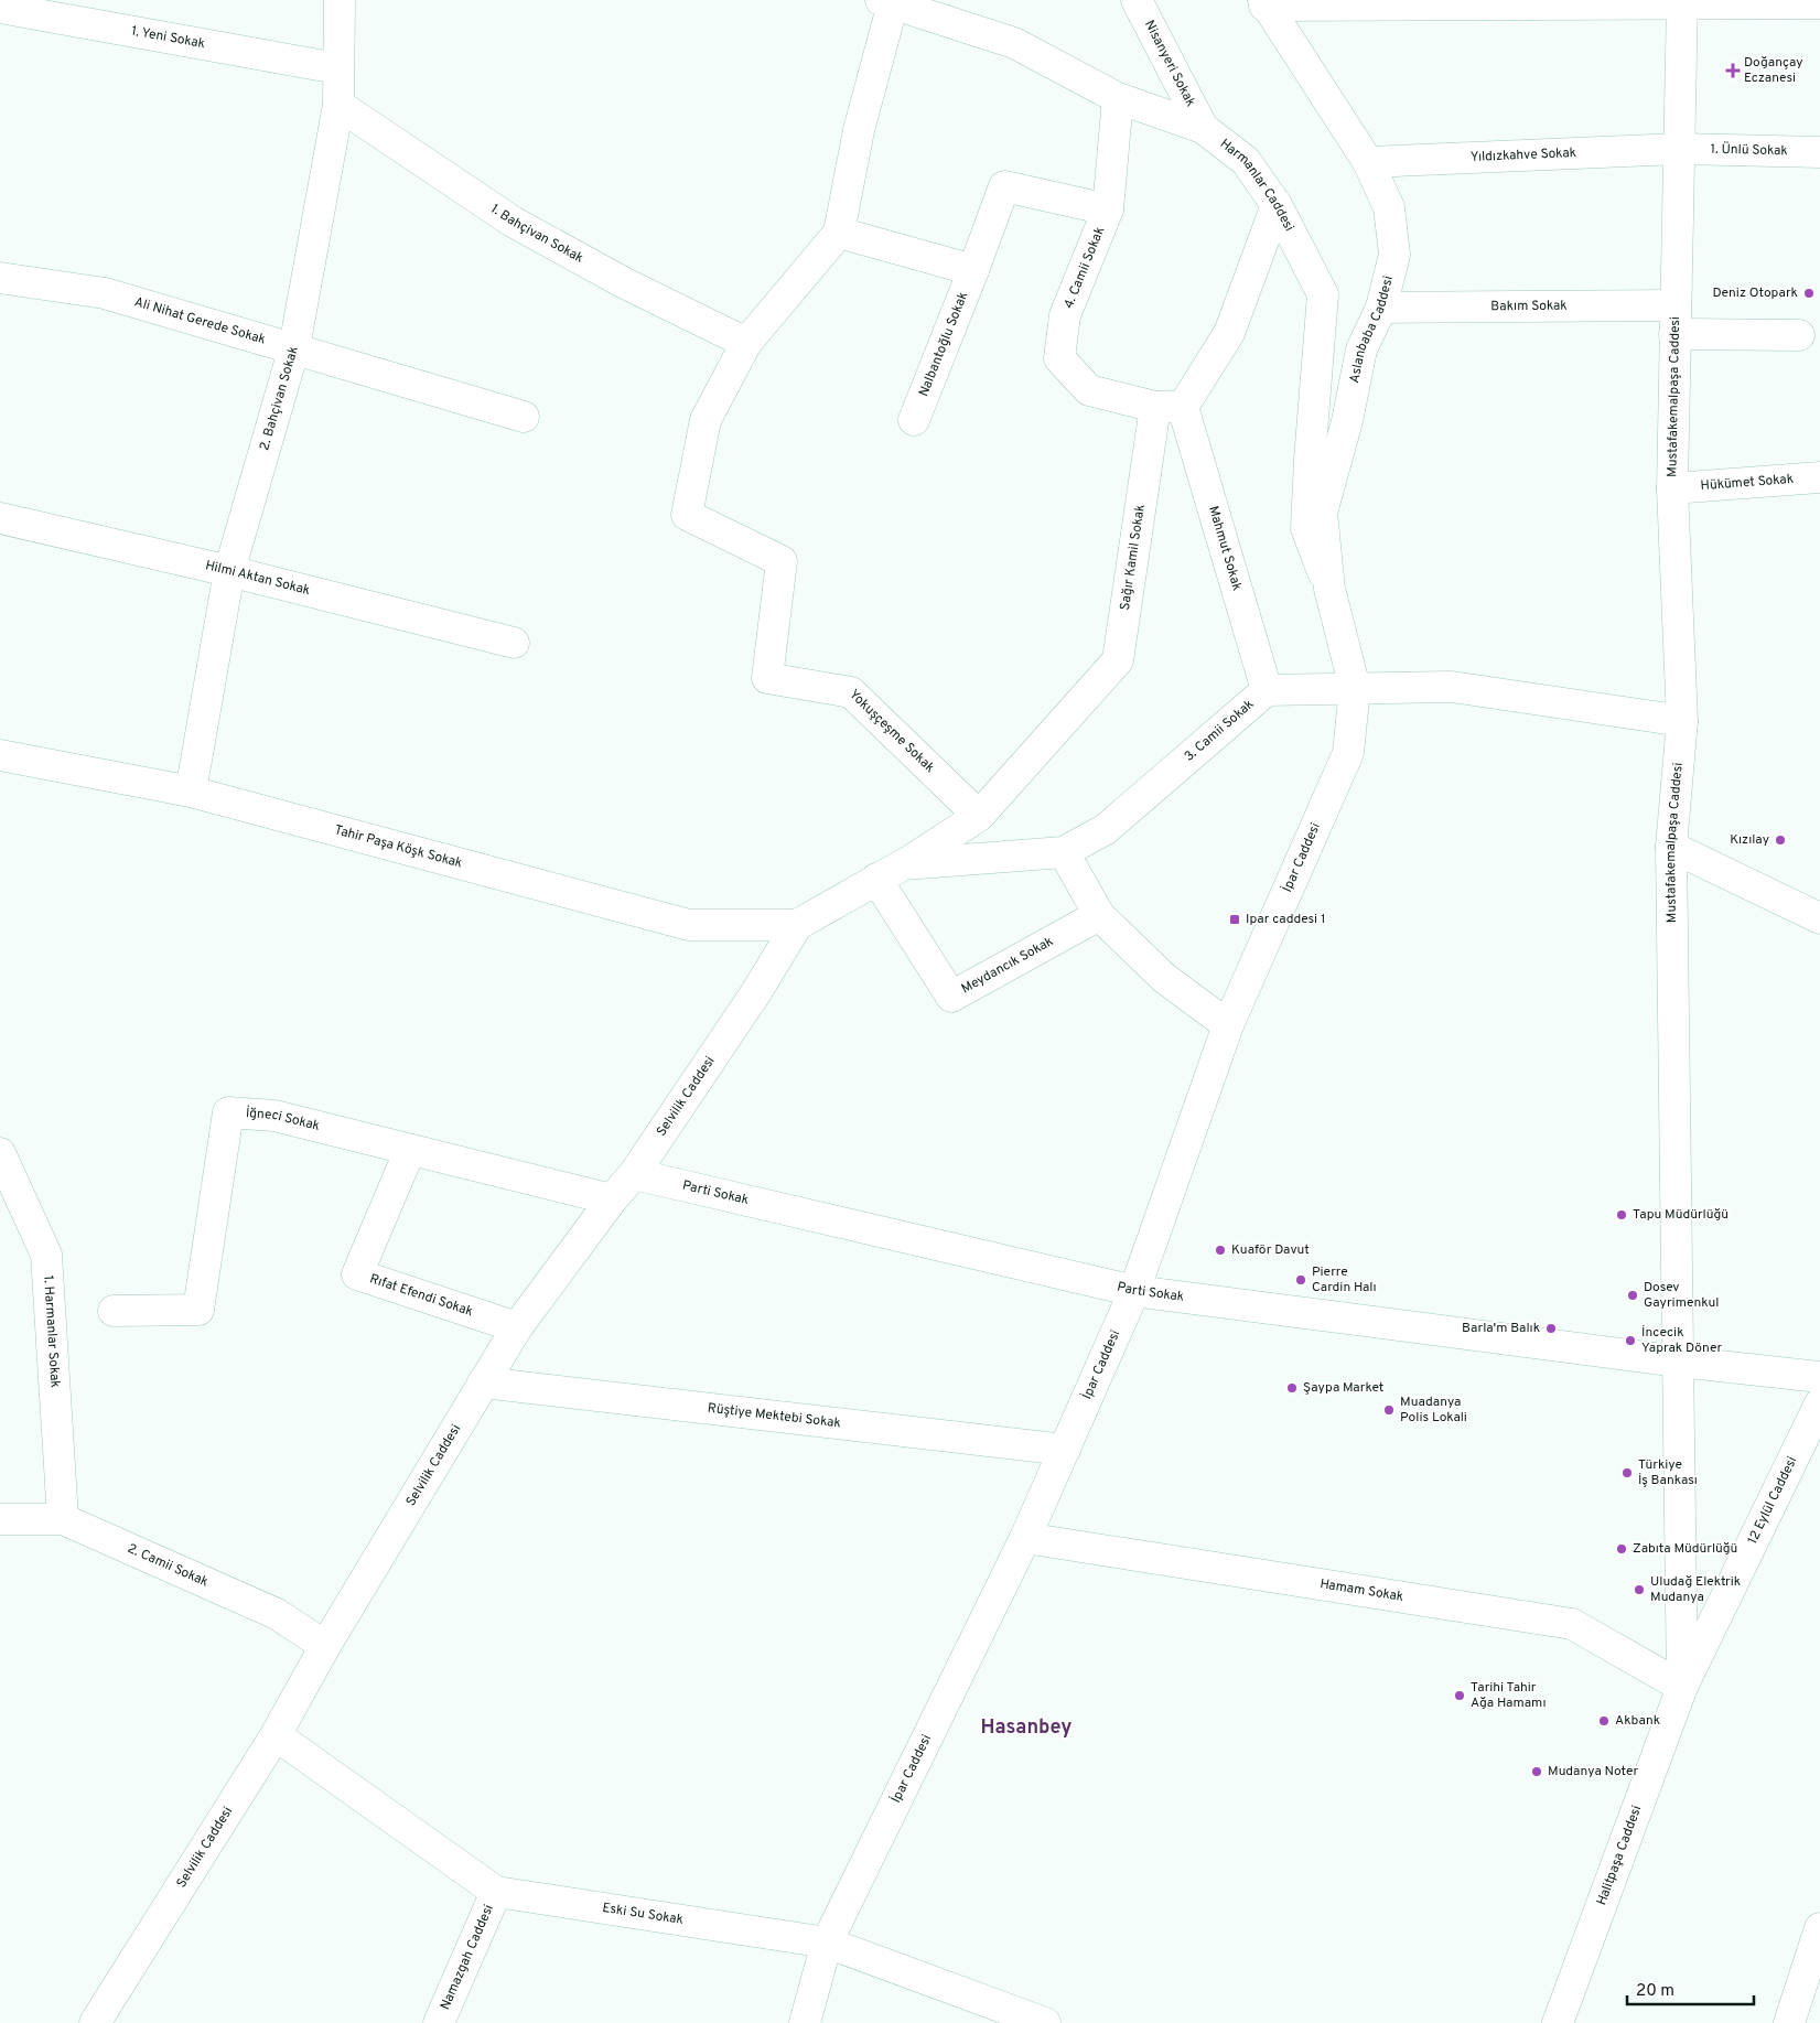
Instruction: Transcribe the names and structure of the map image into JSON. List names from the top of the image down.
{
  "streets": {
    "street": [
      "1. Yeni Sokak",
      "Nisanyeri Sokak",
      "1. Ünlü Sokak",
      "Yıldızkahve Sokak",
      "Harmanlar Caddesi",
      "1. Bahçivan Sokak",
      "4. Camii Sokak",
      "Bakım Sokak",
      "Ali Nihat Gerede Sokak",
      "Aslanbaba Caddesi",
      "Nalbantoğlu Sokak",
      "Mustafakemalpaşa Caddesi",
      "2. Bahçivan Sokak",
      "Hükümet Sokak",
      "Mahmut Sokak",
      "Sağır Kamil Sokak",
      "Hilmi Aktan Sokak",
      "3. Camii Sokak",
      "Yokuşçeşme Sokak",
      "Tahir Paşa Köşk Sokak",
      "İpar Caddesi",
      "Meydancık Sokak",
      "Selvilik Caddesi",
      "İğneci Sokak",
      "Parti Sokak",
      "Rıfat Efendi Sokak",
      "1. Harmanlar Sokak",
      "Rüştiye Mektebi Sokak",
      "12 Eylül Caddesi",
      "2. Camii Sokak",
      "Hamam Sokak",
      "Halitpaşa Caddesi",
      "Eski Su Sokak",
      "Namazgah Caddesi"
    ]
  },
  "crossings": [
    ["1. Yeni Sokak", "2. Bahçivan Sokak"],
    ["Nisanyeri Sokak", "Harmanlar Caddesi"],
    ["1. Ünlü Sokak", "Yıldızkahve Sokak"],
    ["1. Ünlü Sokak", "Mustafakemalpaşa Caddesi"],
    ["Yıldızkahve Sokak", "Aslanbaba Caddesi"],
    ["Yıldızkahve Sokak", "Mustafakemalpaşa Caddesi"],
    ["Harmanlar Caddesi", "4. Camii Sokak"],
    ["Harmanlar Caddesi", "Aslanbaba Caddesi"],
    ["Harmanlar Caddesi", "Sağır Kamil Sokak"],
    ["1. Bahçivan Sokak", "2. Bahçivan Sokak"],
    ["1. Bahçivan Sokak", "Yokuşçeşme Sokak"],
    ["4. Camii Sokak", "Nalbantoğlu Sokak"],
    ["4. Camii Sokak", "Mahmut Sokak"],
    ["4. Camii Sokak", "Sağır Kamil Sokak"],
    ["Bakım Sokak", "Aslanbaba Caddesi"],
    ["Bakım Sokak", "Mustafakemalpaşa Caddesi"],
    ["Ali Nihat Gerede Sokak", "2. Bahçivan Sokak"],
    ["Aslanbaba Caddesi", "3. Camii Sokak"],
    ["Aslanbaba Caddesi", "İpar Caddesi"],
    ["Mustafakemalpaşa Caddesi", "Hükümet Sokak"],
    ["Mustafakemalpaşa Caddesi", "3. Camii Sokak"],
    ["Mustafakemalpaşa Caddesi", "Parti Sokak"],
    ["Mustafakemalpaşa Caddesi", "12 Eylül Caddesi"],
    ["Mustafakemalpaşa Caddesi", "Hamam Sokak"],
    ["Mustafakemalpaşa Caddesi", "Halitpaşa Caddesi"],
    ["2. Bahçivan Sokak", "Hilmi Aktan Sokak"],
    ["2. Bahçivan Sokak", "Tahir Paşa Köşk Sokak"],
    ["Mahmut Sokak", "Sağır Kamil Sokak"],
    ["Mahmut Sokak", "3. Camii Sokak"],
    ["Sağır Kamil Sokak", "3. Camii Sokak"],
    ["Sağır Kamil Sokak", "Yokuşçeşme Sokak"],
    ["3. Camii Sokak", "Tahir Paşa Köşk Sokak"],
    ["3. Camii Sokak", "İpar Caddesi"],
    ["3. Camii Sokak", "Meydancık Sokak"],
    ["3. Camii Sokak", "Selvilik Caddesi"],
    ["Tahir Paşa Köşk Sokak", "Selvilik Caddesi"],
    ["İpar Caddesi", "Parti Sokak"],
    ["İpar Caddesi", "Rüştiye Mektebi Sokak"],
    ["İpar Caddesi", "Hamam Sokak"],
    ["İpar Caddesi", "Eski Su Sokak"],
    ["Selvilik Caddesi", "İğneci Sokak"],
    ["Selvilik Caddesi", "Parti Sokak"],
    ["Selvilik Caddesi", "Rıfat Efendi Sokak"],
    ["Selvilik Caddesi", "Rüştiye Mektebi Sokak"],
    ["Selvilik Caddesi", "2. Camii Sokak"],
    ["Selvilik Caddesi", "Eski Su Sokak"],
    ["İğneci Sokak", "Rıfat Efendi Sokak"],
    ["1. Harmanlar Sokak", "2. Camii Sokak"],
    ["12 Eylül Caddesi", "Hamam Sokak"],
    ["12 Eylül Caddesi", "Halitpaşa Caddesi"],
    ["Hamam Sokak", "Halitpaşa Caddesi"],
    ["Eski Su Sokak", "Namazgah Caddesi"]
  ],
  "districts": ["Hasanbey"],
  "places": {
    "health": ["Doğançay Eczanesi"],
    "other": [
      "Deniz Otopark",
      "Kızılay",
      "Tapu Müdürlüğü",
      "Kuaför Davut",
      "Pierre Cardin Halı",
      "Dosev Gayrimenkul",
      "Barla'm Balık",
      "İncecik Yaprak Döner",
      "Şaypa Market",
      "Muadanya Polis Lokali",
      "Türkiye İş Bankası",
      "Zabıta Müdürlüğü",
      "Uludağ Elektrik Mudanya",
      "Tarihi Tahir Ağa Hamamı",
      "Akbank",
      "Mudanya Noter"
    ],
    "transit": ["Ipar caddesi 1"]
  },
  "scale_bar": "20 m"
}
